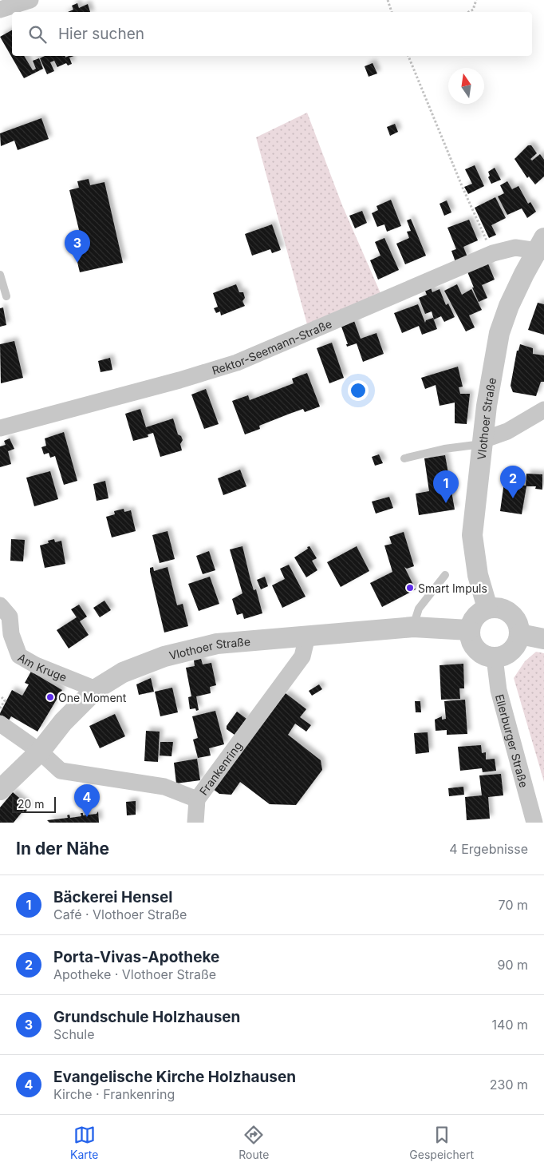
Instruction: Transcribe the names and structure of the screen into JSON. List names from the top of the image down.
{
  "streets": {
    "street": [
      "Rektor-Seemann-Straße",
      "Vlothoer Straße",
      "Am Kruge",
      "Ellerburger Straße",
      "Frankenring"
    ]
  },
  "crossings": [
    ["Rektor-Seemann-Straße", "Vlothoer Straße"],
    ["Vlothoer Straße", "Am Kruge"],
    ["Vlothoer Straße", "Ellerburger Straße"],
    ["Vlothoer Straße", "Frankenring"]
  ],
  "places": ["Smart Impuls", "One Moment"],
  "scale_bar": "20 m",
  "north": "top",
  "page": {
    "search": "Hier suchen",
    "pins": [
      "3",
      "2",
      "1",
      "4"
    ],
    "scale": "20 m",
    "heading": ["In der Nähe", "4 Ergebnisse"],
    "list": [
      {
        "mark": "1",
        "name": "Bäckerei Hensel",
        "note": "Café · Vlothoer Straße",
        "value": "70 m"
      },
      {
        "mark": "2",
        "name": "Porta-Vivas-Apotheke",
        "note": "Apotheke · Vlothoer Straße",
        "value": "90 m"
      },
      {
        "mark": "3",
        "name": "Grundschule Holzhausen",
        "note": "Schule",
        "value": "140 m"
      },
      {
        "mark": "4",
        "name": "Evangelische Kirche Holzhausen",
        "note": "Kirche · Frankenring",
        "value": "230 m"
      }
    ],
    "nav": ["Karte", "Route", "Gespeichert"]
  }
}
